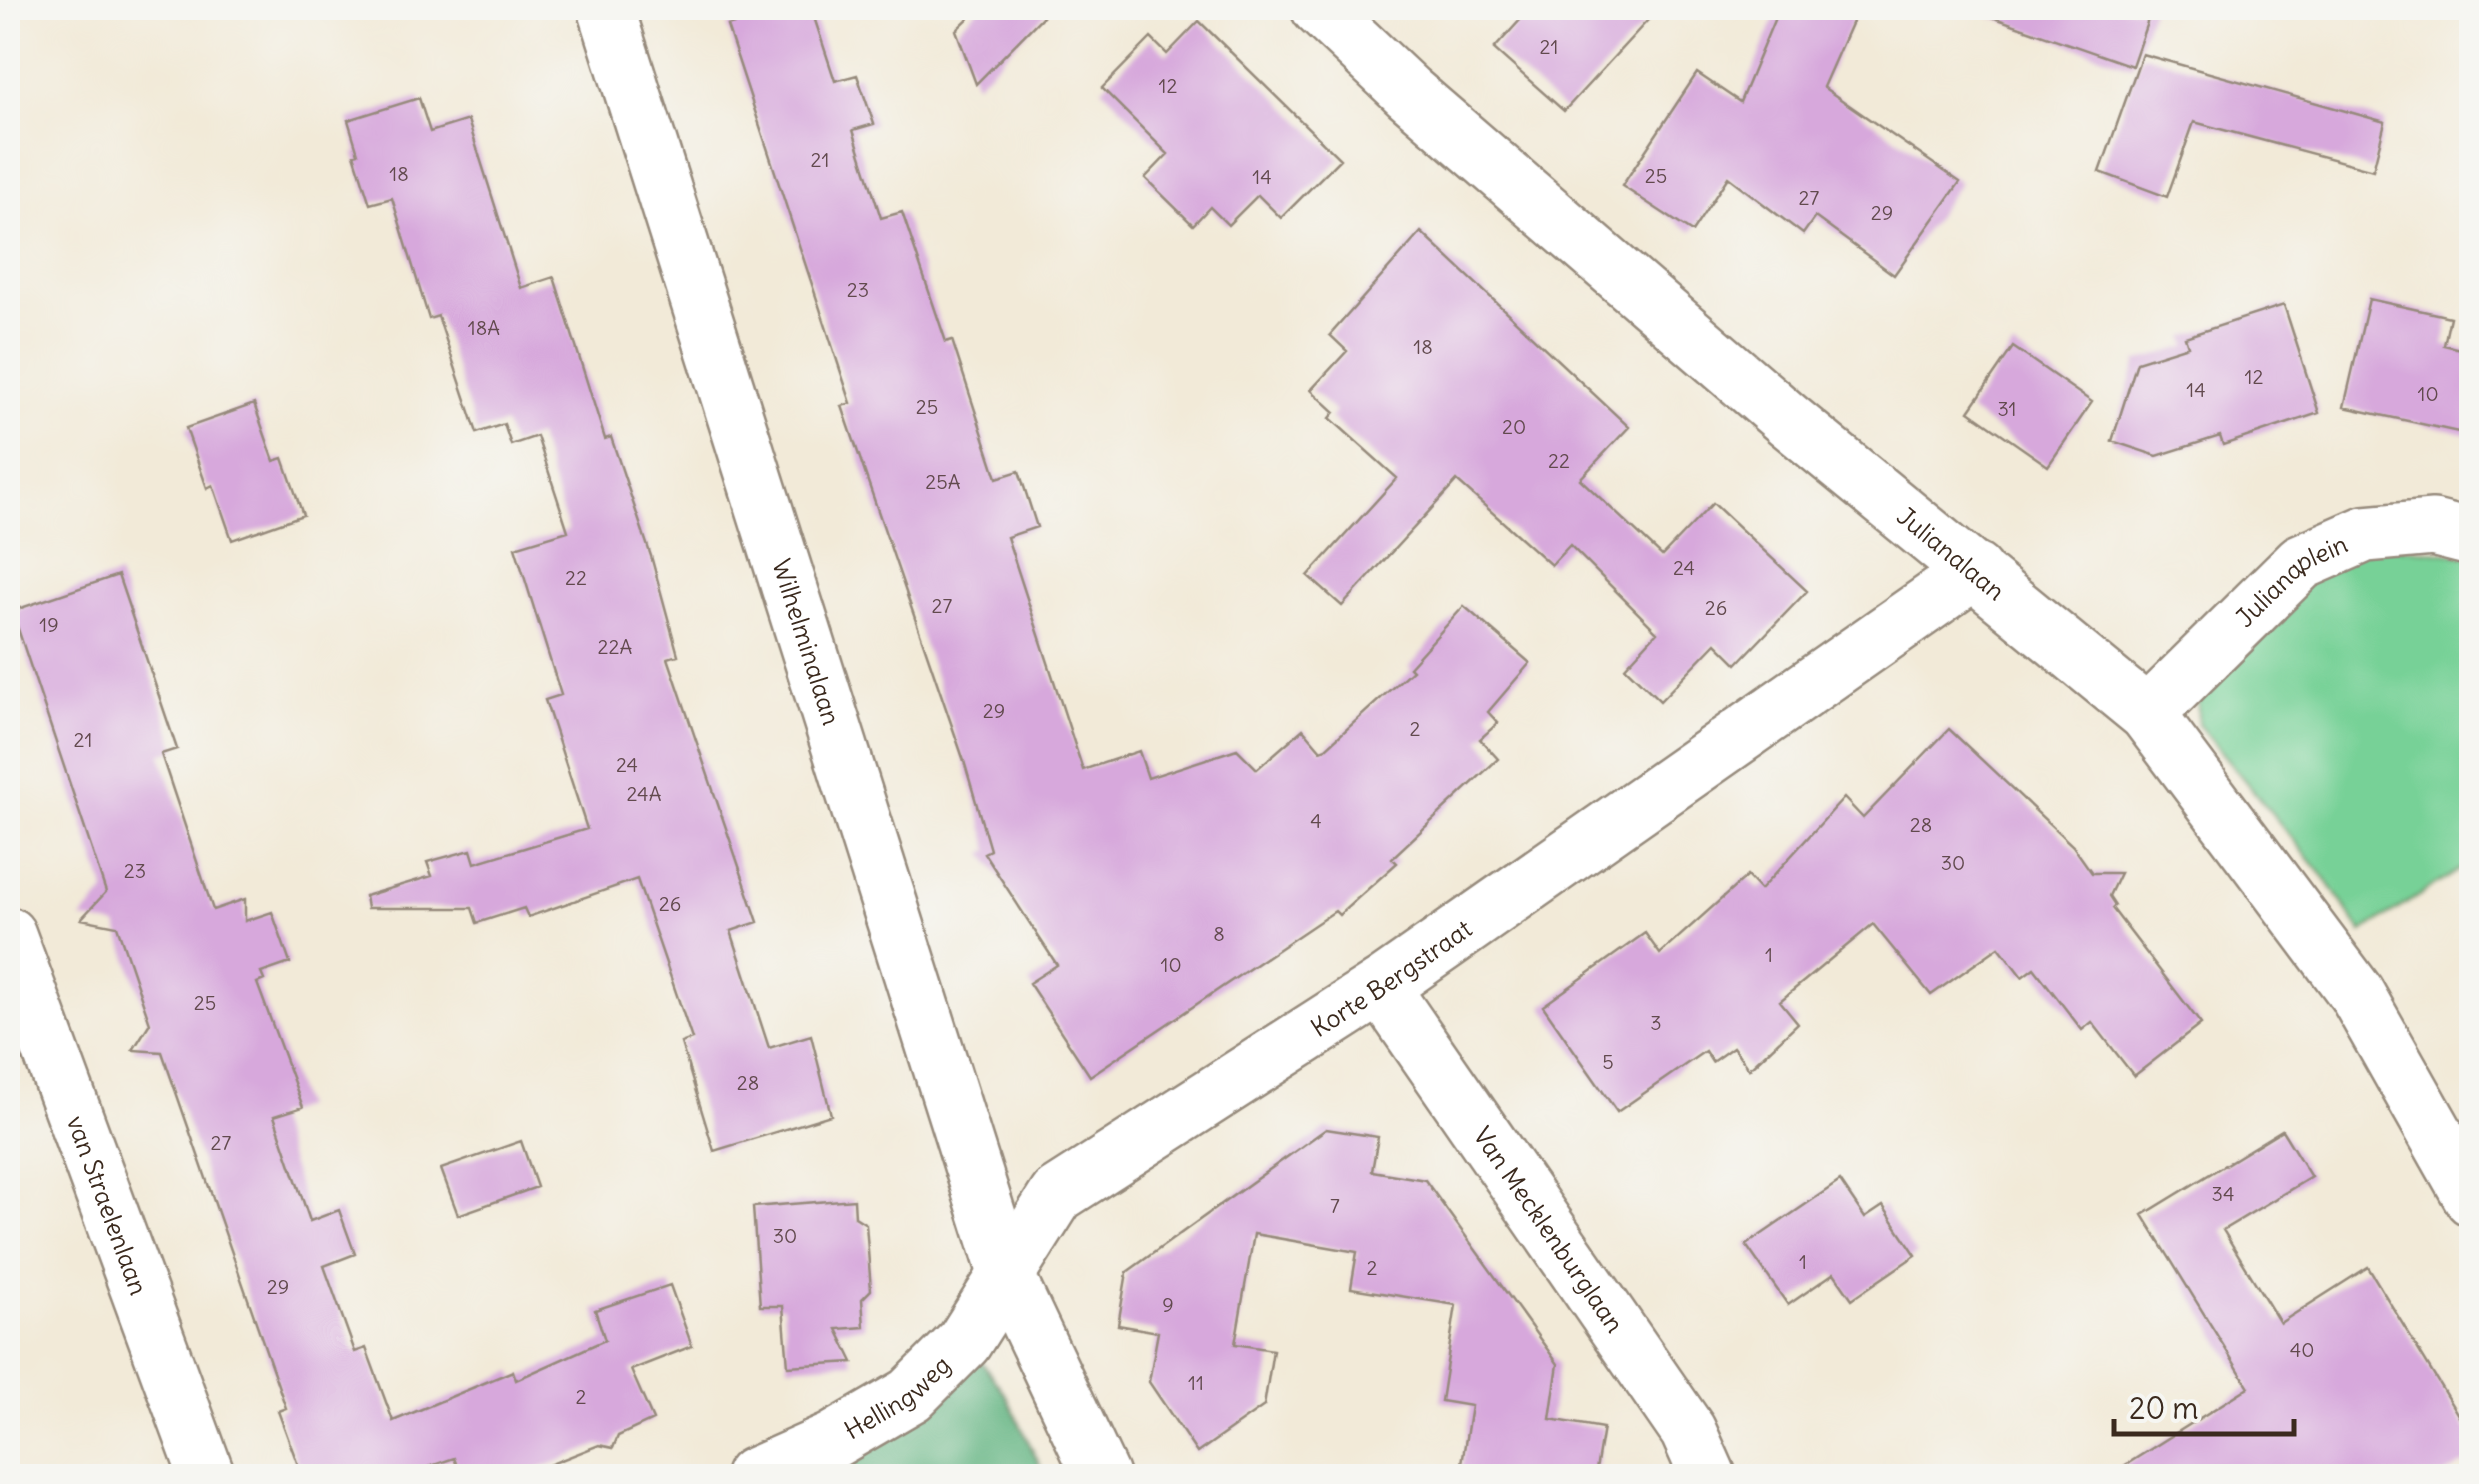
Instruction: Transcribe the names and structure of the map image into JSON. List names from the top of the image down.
{
  "streets": {
    "street": [
      "Julianalaan",
      "Julianaplein",
      "Wilhelminalaan",
      "Korte Bergstraat",
      "van Straelenlaan",
      "Van Mecklenburglaan",
      "Hellingweg"
    ]
  },
  "crossings": [
    ["Julianalaan", "Julianaplein"],
    ["Julianalaan", "Korte Bergstraat"],
    ["Wilhelminalaan", "Korte Bergstraat"],
    ["Wilhelminalaan", "Hellingweg"],
    ["Korte Bergstraat", "Van Mecklenburglaan"],
    ["Korte Bergstraat", "Hellingweg"]
  ],
  "house_numbers": [
    "21",
    "12",
    "21",
    "18",
    "25",
    "14",
    "27",
    "29",
    "23",
    "18A",
    "18",
    "12",
    "14",
    "10",
    "25",
    "31",
    "20",
    "22",
    "25A",
    "24",
    "22",
    "27",
    "26",
    "19",
    "22A",
    "29",
    "2",
    "21",
    "24",
    "24A",
    "4",
    "28",
    "30",
    "23",
    "26",
    "8",
    "1",
    "10",
    "25",
    "3",
    "5",
    "28",
    "27",
    "34",
    "7",
    "30",
    "1",
    "2",
    "29",
    "9",
    "40",
    "11",
    "2"
  ],
  "scale_bar": "20 m"
}
